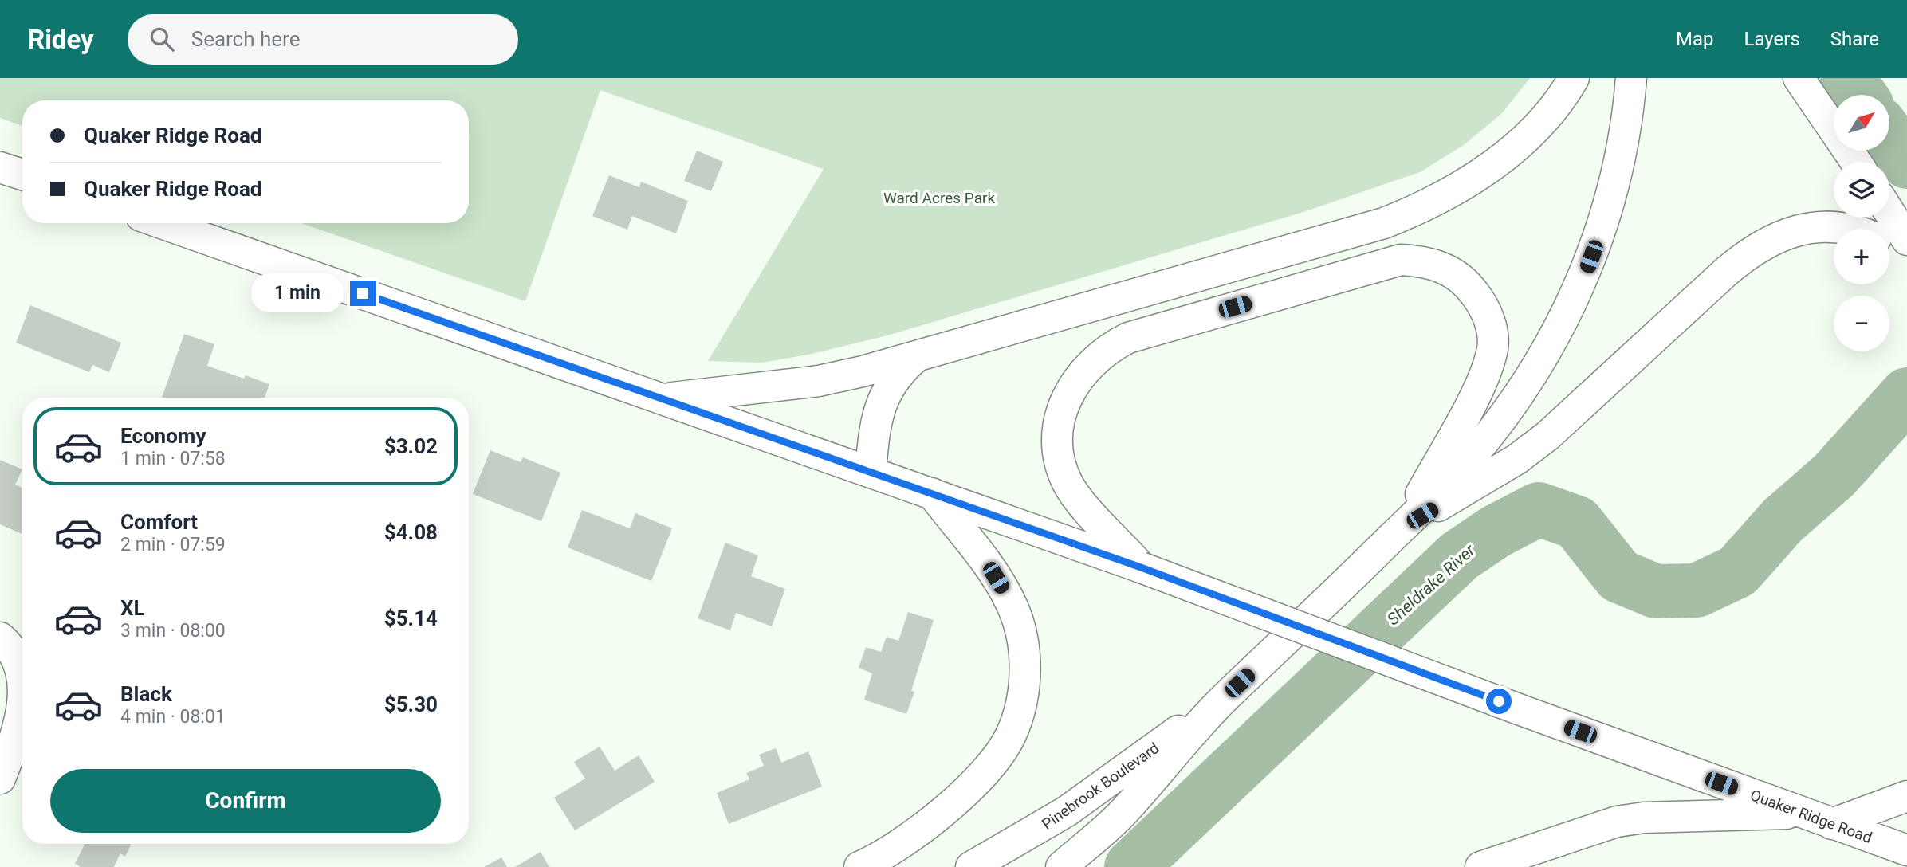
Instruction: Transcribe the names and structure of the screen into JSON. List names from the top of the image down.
{
  "streets": {
    "street": ["Pinebrook Boulevard", "Quaker Ridge Road"]
  },
  "water": ["Sheldrake River"],
  "parks": ["Ward Acres Park"],
  "north": "top right",
  "page": {
    "header": "Ridey",
    "search": "Search here",
    "nav": ["Map", "Layers", "Share"],
    "map_buttons": ["+", "−"],
    "banner": ["Quaker Ridge Road", "Quaker Ridge Road"],
    "bubble": "1 min",
    "list": [
      {
        "name": "Economy",
        "note": "1 min · 07:58",
        "value": "$3.02"
      },
      {
        "name": "Comfort",
        "note": "2 min · 07:59",
        "value": "$4.08"
      },
      {
        "name": "XL",
        "note": "3 min · 08:00",
        "value": "$5.14"
      },
      {
        "name": "Black",
        "note": "4 min · 08:01",
        "value": "$5.30"
      }
    ],
    "buttons": "Confirm"
  }
}
